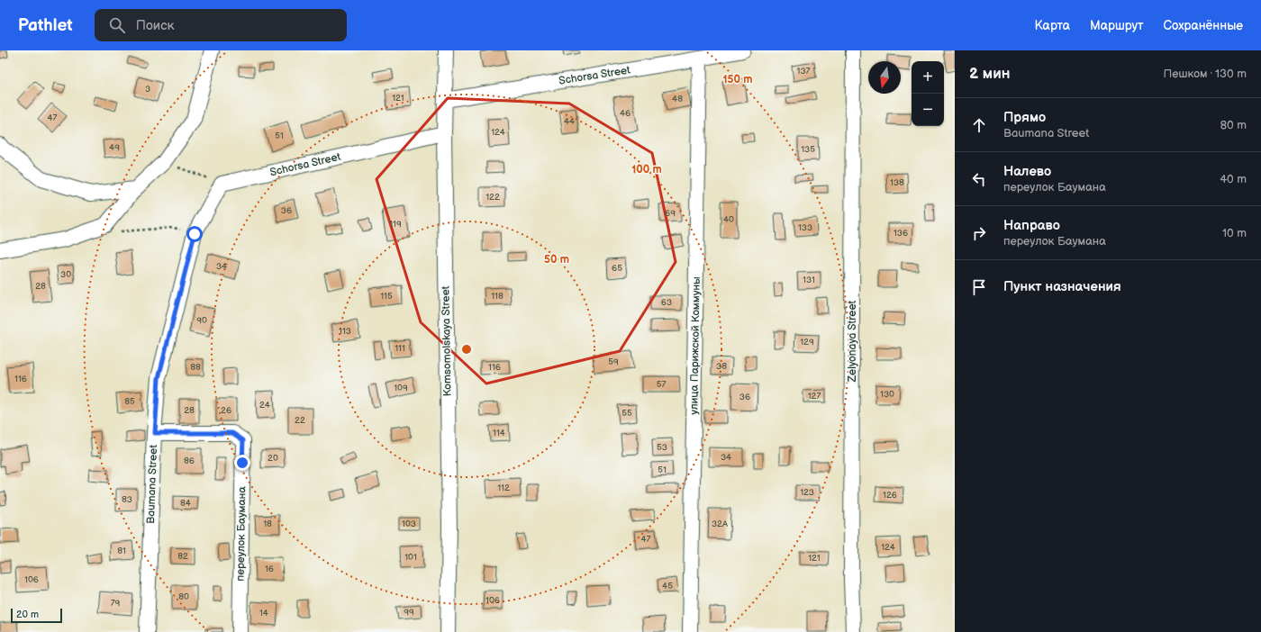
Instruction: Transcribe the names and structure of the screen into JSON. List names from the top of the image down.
{
  "streets": {
    "street": [
      "Schorsa Street",
      "Komsomolskaya Street",
      "Zelyonaya Street",
      "улица Парижской Коммуны",
      "Baumana Street",
      "переулок Баумана"
    ]
  },
  "crossings": [
    ["Schorsa Street", "Komsomolskaya Street"],
    ["Schorsa Street", "улица Парижской Коммуны"],
    ["Baumana Street", "переулок Баумана"]
  ],
  "house_numbers": [
    "137",
    "3",
    "121",
    "48",
    "46",
    "47",
    "44",
    "124",
    "51",
    "49",
    "135",
    "138",
    "122",
    "36",
    "69",
    "40",
    "119",
    "133",
    "136",
    "34",
    "65",
    "30",
    "131",
    "28",
    "115",
    "118",
    "63",
    "90",
    "113",
    "129",
    "111",
    "59",
    "38",
    "88",
    "116",
    "116",
    "57",
    "109",
    "130",
    "127",
    "36",
    "85",
    "24",
    "28",
    "26",
    "55",
    "22",
    "114",
    "53",
    "34",
    "20",
    "86",
    "51",
    "112",
    "123",
    "126",
    "83",
    "84",
    "18",
    "103",
    "32А",
    "47",
    "124",
    "81",
    "82",
    "101",
    "121",
    "16",
    "106",
    "45",
    "80",
    "106",
    "79",
    "99",
    "14"
  ],
  "scale_bar": "20 m",
  "north": "bottom",
  "page": {
    "header": "Pathlet",
    "search": "Поиск",
    "nav": ["Карта", "Маршрут", "Сохранённые"],
    "heading": ["2 мин", "Пешком · 130 m"],
    "map_buttons": ["+", "−"],
    "list": [
      ["Прямо", "Baumana Street", "80 m"],
      ["Налево", "переулок Баумана", "40 m"],
      ["Направо", "переулок Баумана", "10 m"],
      "Пункт назначения"
    ],
    "scale": "20 m"
  },
  "rings": ["150 m", "100 m", "50 m"]
}
